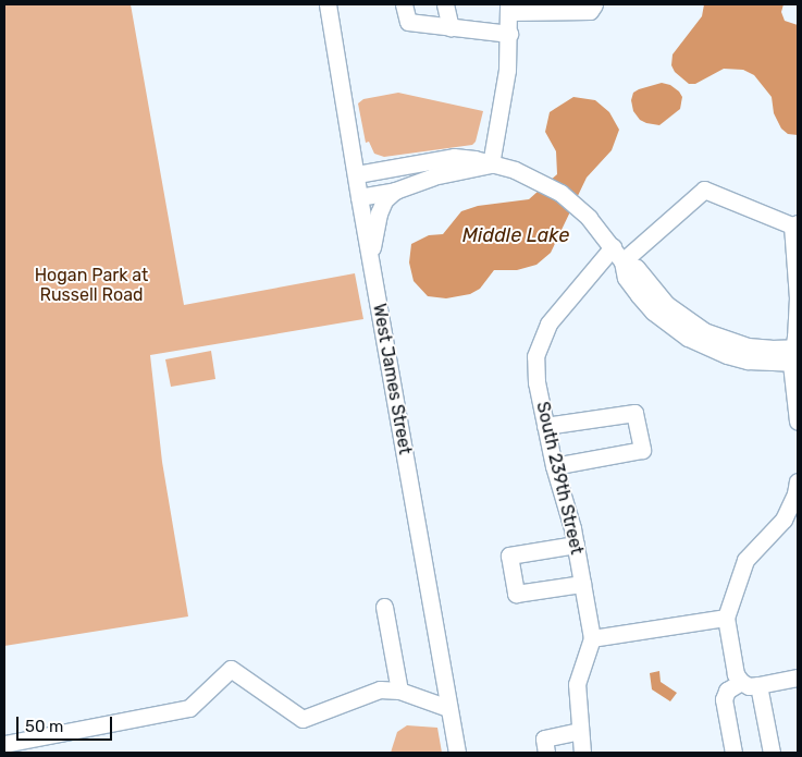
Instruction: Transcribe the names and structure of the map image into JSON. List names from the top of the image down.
{
  "streets": {
    "street": ["West James Street", "South 239th Street"]
  },
  "water": ["Middle Lake"],
  "parks": ["Hogan Park at Russell Road"],
  "scale_bar": "50 m"
}
